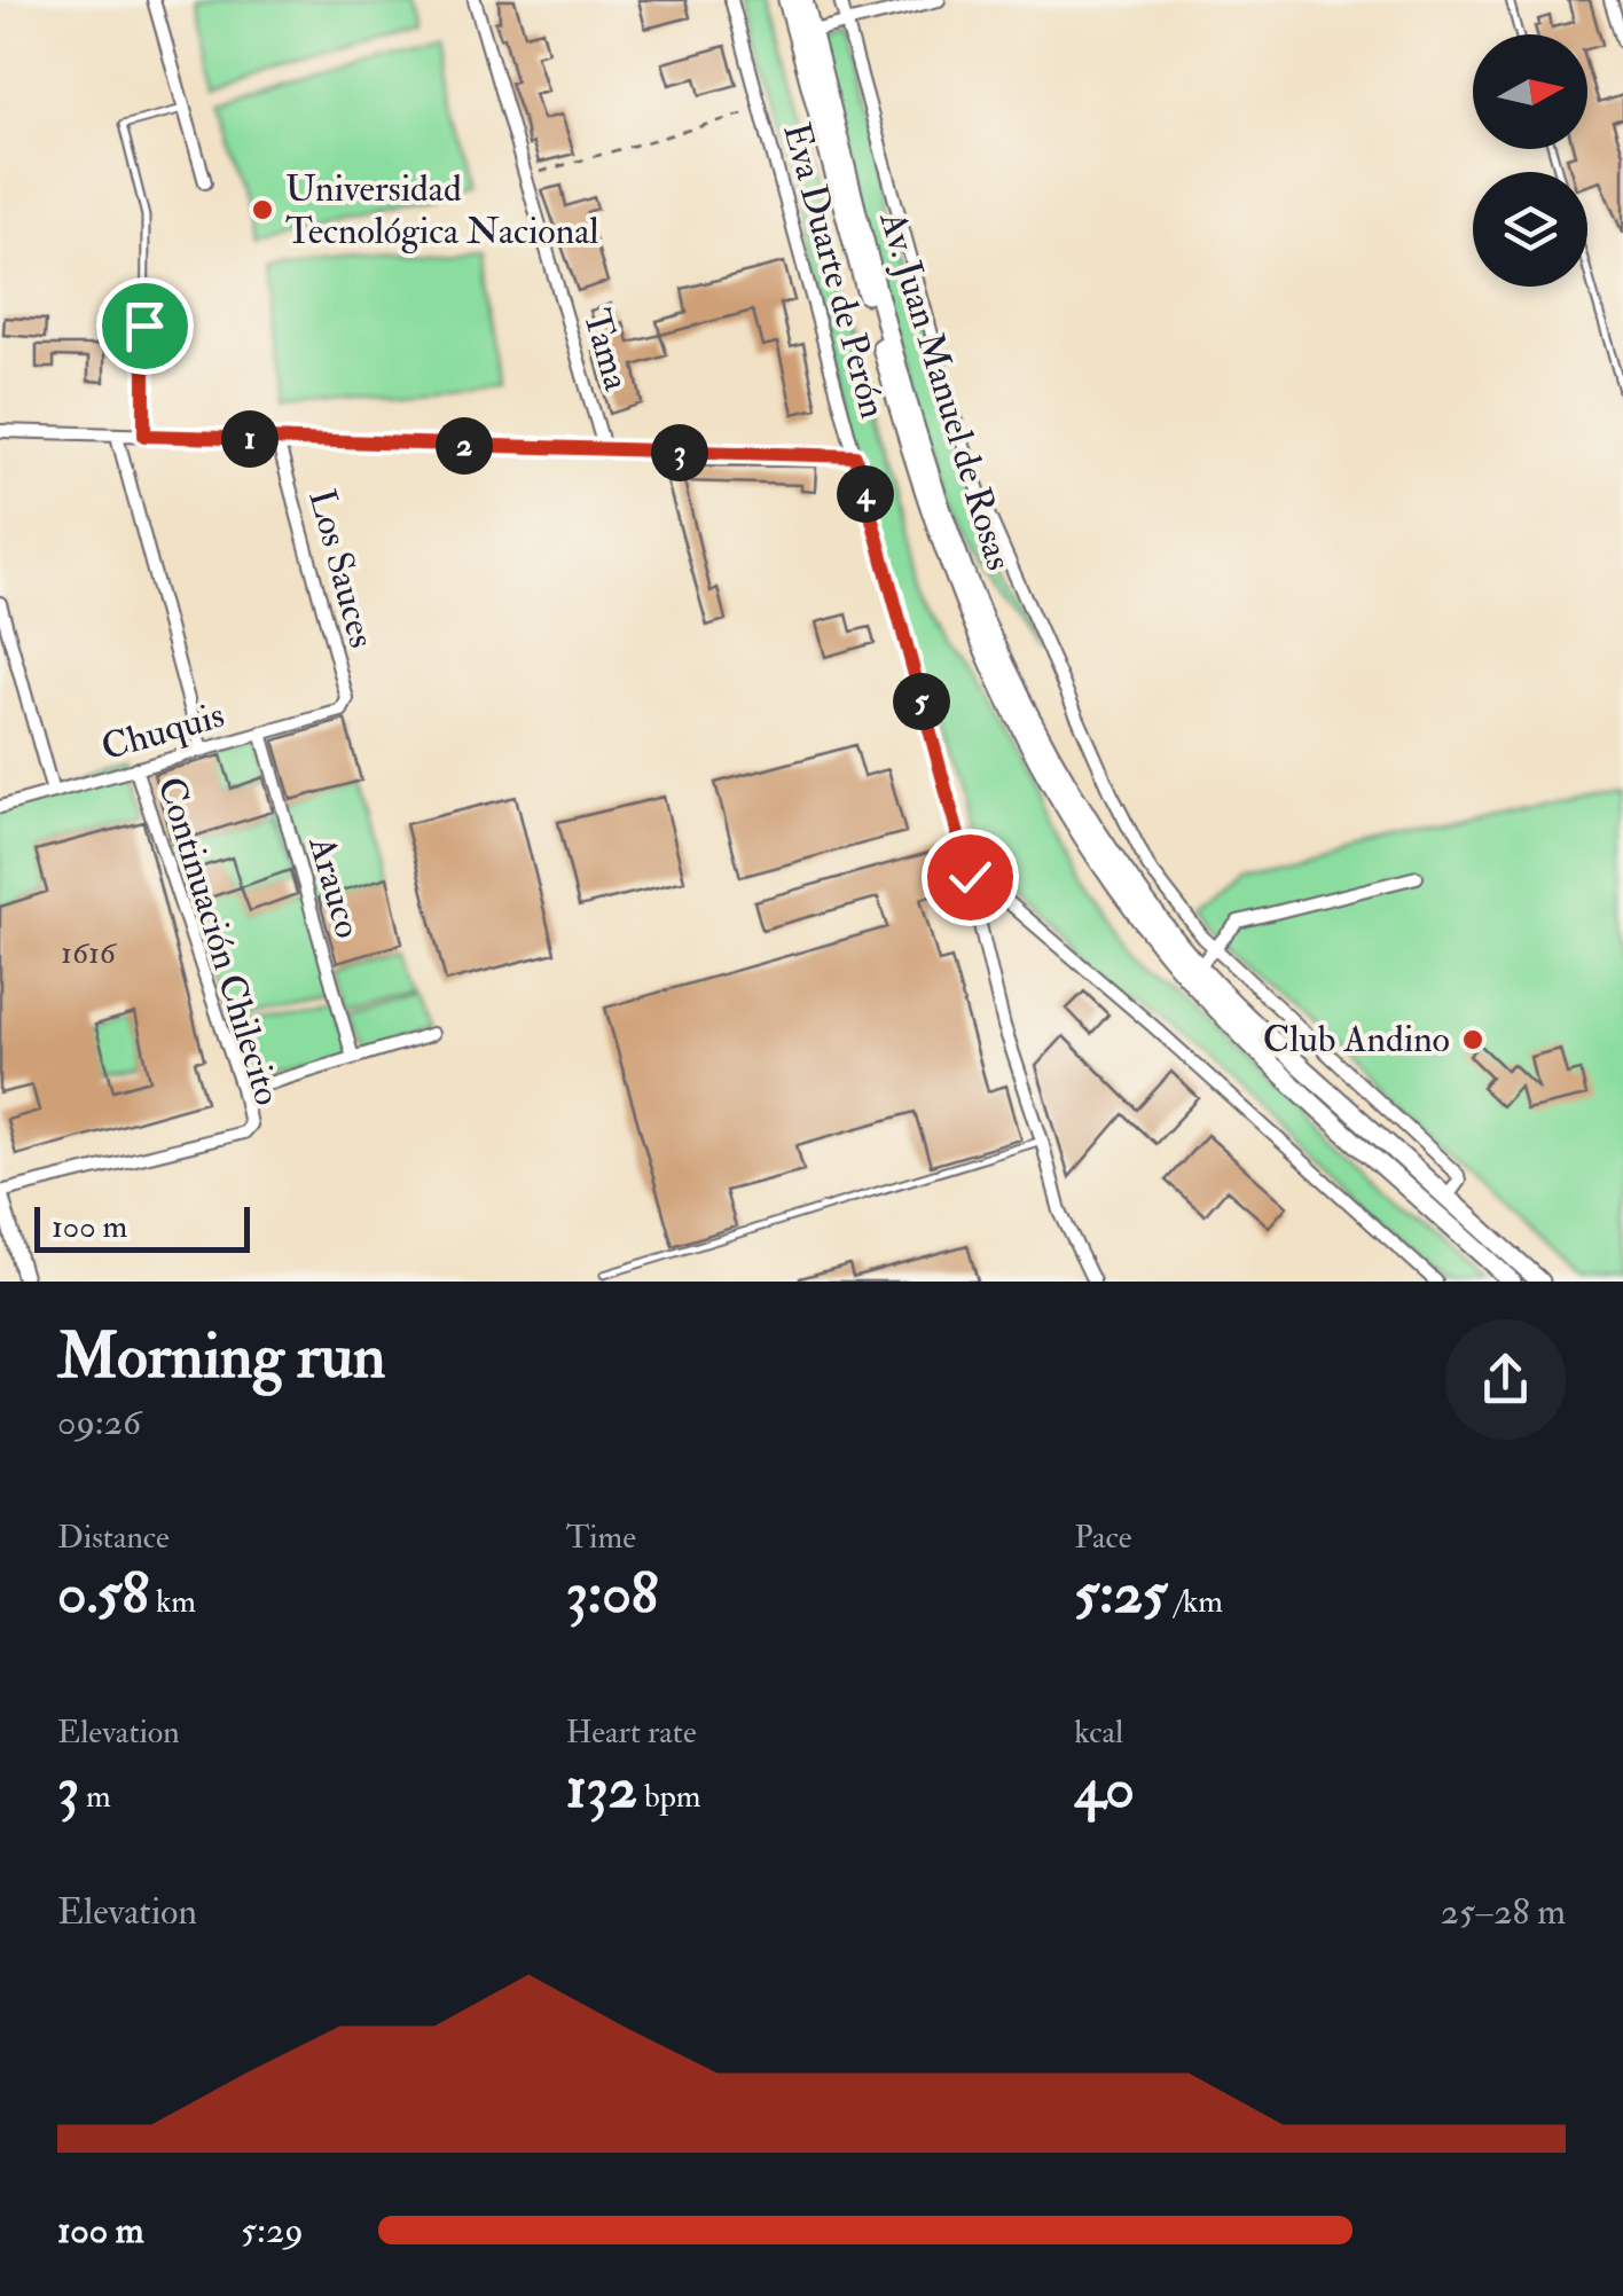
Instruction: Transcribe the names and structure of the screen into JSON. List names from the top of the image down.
{
  "streets": {
    "main road": ["Av. Juan Manuel de Rosas"],
    "street": [
      "Eva Duarte de Perón",
      "Tama",
      "Los Sauces",
      "Chuquis",
      "Arauco",
      "Continuación Chilecito"
    ]
  },
  "crossings": [
    ["Los Sauces", "Chuquis"],
    ["Chuquis", "Arauco"],
    ["Chuquis", "Continuación Chilecito"]
  ],
  "places": ["Universidad Tecnológica Nacional", "Club Andino"],
  "house_numbers": ["1616"],
  "scale_bar": "100 m",
  "north": "right",
  "page": {
    "pins": [
      "1",
      "2",
      "3",
      "4",
      "5"
    ],
    "scale": "100 m",
    "heading": ["Morning run", "09:26"],
    "stats": [
      ["Distance", "0.58 km"],
      ["Time", "3:08"],
      ["Pace", "5:25 /km"],
      ["Elevation", "3 m"],
      ["Heart rate", "132 bpm"],
      ["kcal", "40"]
    ],
    "chart": ["Elevation", "25–28 m"],
    "list": [
      {
        "name": "100 m",
        "note": "5:29"
      }
    ]
  }
}
